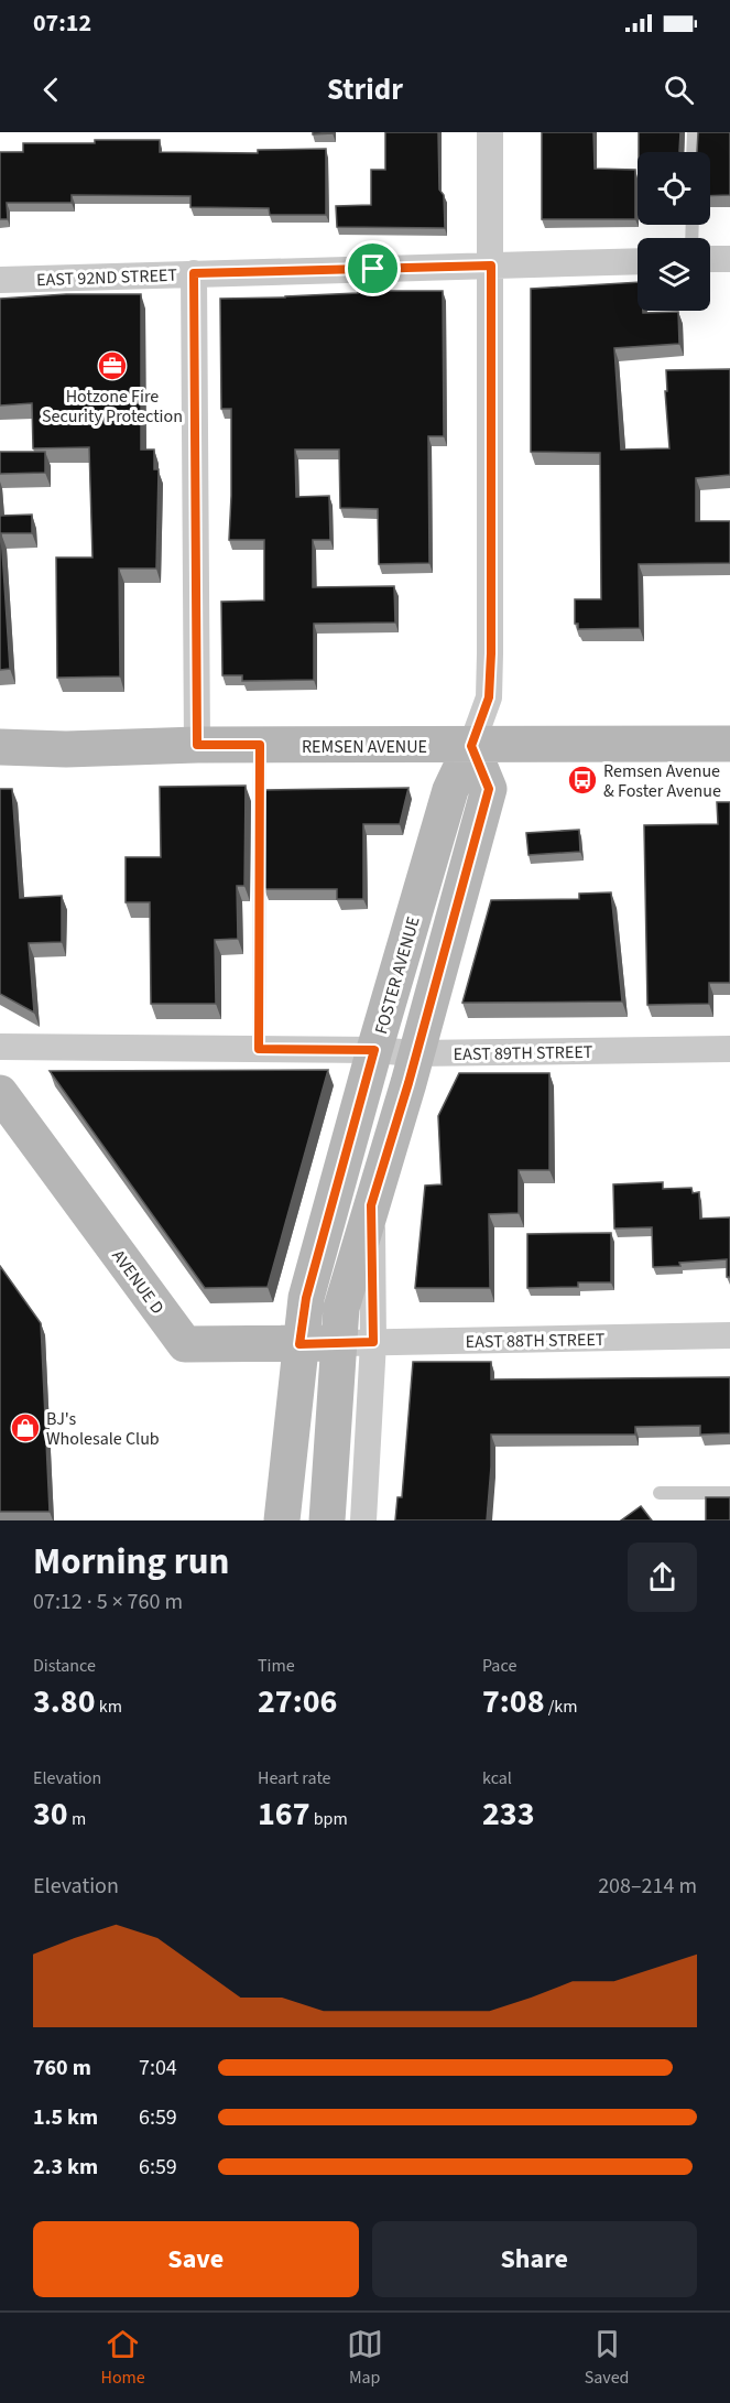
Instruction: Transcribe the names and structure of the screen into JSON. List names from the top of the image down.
{
  "streets": {
    "main road": ["REMSEN AVENUE", "FOSTER AVENUE", "AVENUE D"],
    "street": ["EAST 92ND STREET", "EAST 89TH STREET", "EAST 88TH STREET"]
  },
  "crossings": [
    ["EAST 92ND STREET", "FOSTER AVENUE"],
    ["REMSEN AVENUE", "FOSTER AVENUE"],
    ["FOSTER AVENUE", "EAST 89TH STREET"],
    ["FOSTER AVENUE", "AVENUE D"],
    ["AVENUE D", "EAST 88TH STREET"]
  ],
  "places": {
    "office": ["Hotzone Fire Security Protection"],
    "bus stop": ["Remsen Avenue & Foster Avenue"],
    "shop": ["BJ's Wholesale Club"]
  },
  "page": {
    "status": "07:12",
    "header": "Stridr",
    "heading": ["Morning run", "07:12 · 5 × 760 m"],
    "stats": [
      ["Distance", "3.80 km"],
      ["Time", "27:06"],
      ["Pace", "7:08 /km"],
      ["Elevation", "30 m"],
      ["Heart rate", "167 bpm"],
      ["kcal", "233"]
    ],
    "chart": ["Elevation", "208–214 m"],
    "list": [
      {
        "name": "760 m",
        "note": "7:04"
      },
      {
        "name": "1.5 km",
        "note": "6:59"
      },
      {
        "name": "2.3 km",
        "note": "6:59"
      }
    ],
    "buttons": ["Save", "Share"],
    "tabs": ["Home", "Map", "Saved"]
  }
}
